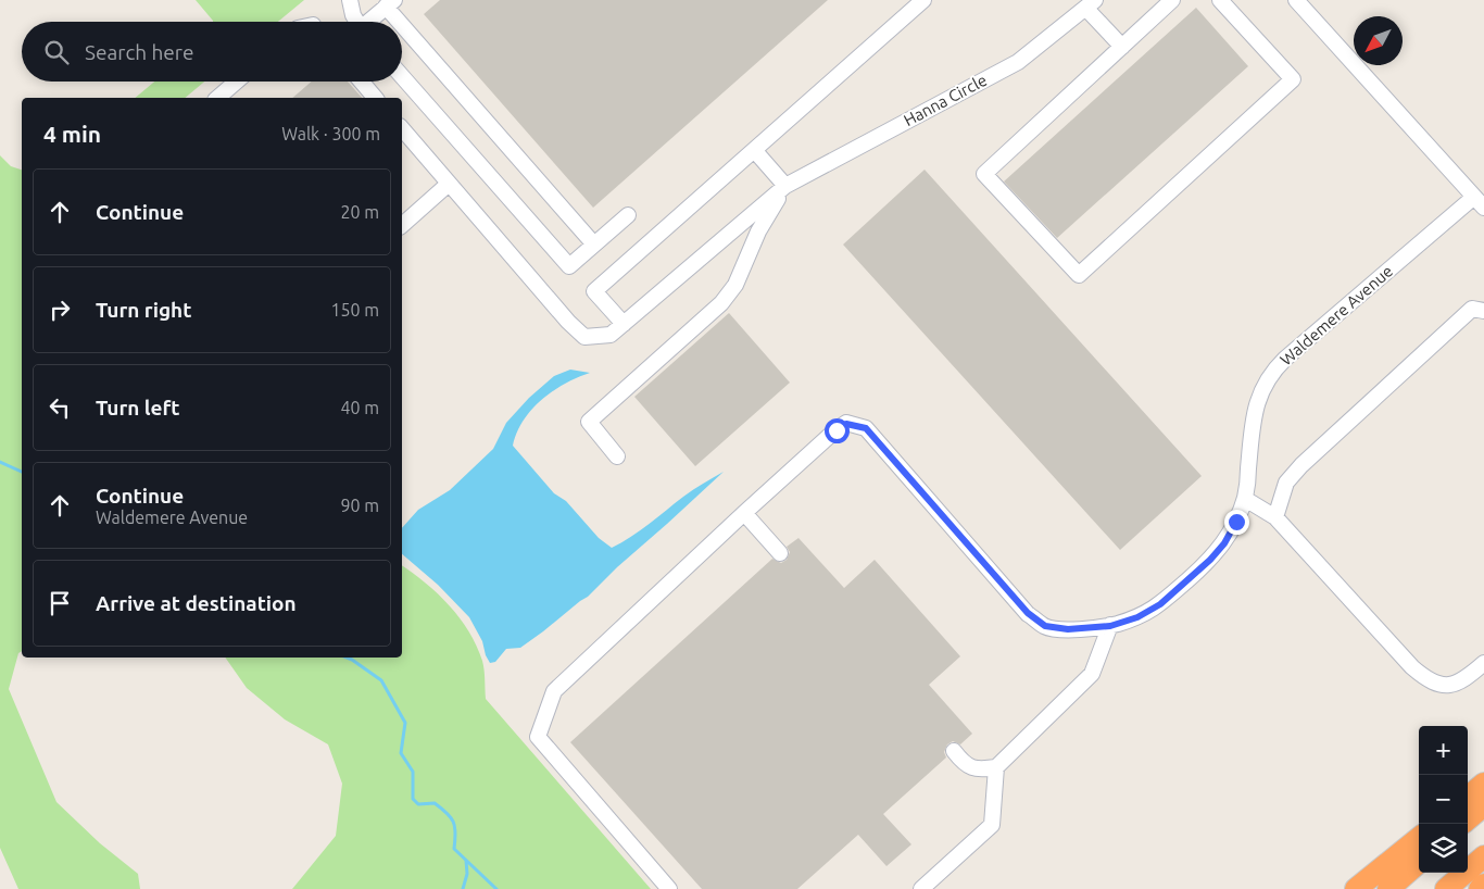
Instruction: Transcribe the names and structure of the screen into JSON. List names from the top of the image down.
{
  "streets": {
    "street": ["Hanna Circle", "Waldemere Avenue"]
  },
  "north": "bottom left",
  "page": {
    "search": "Search here",
    "heading": ["4 min", "Walk · 300 m"],
    "list": [
      ["Continue", "20 m"],
      ["Turn right", "150 m"],
      ["Turn left", "40 m"],
      ["Continue", "Waldemere Avenue", "90 m"],
      "Arrive at destination"
    ],
    "map_buttons": ["+", "−"]
  }
}
